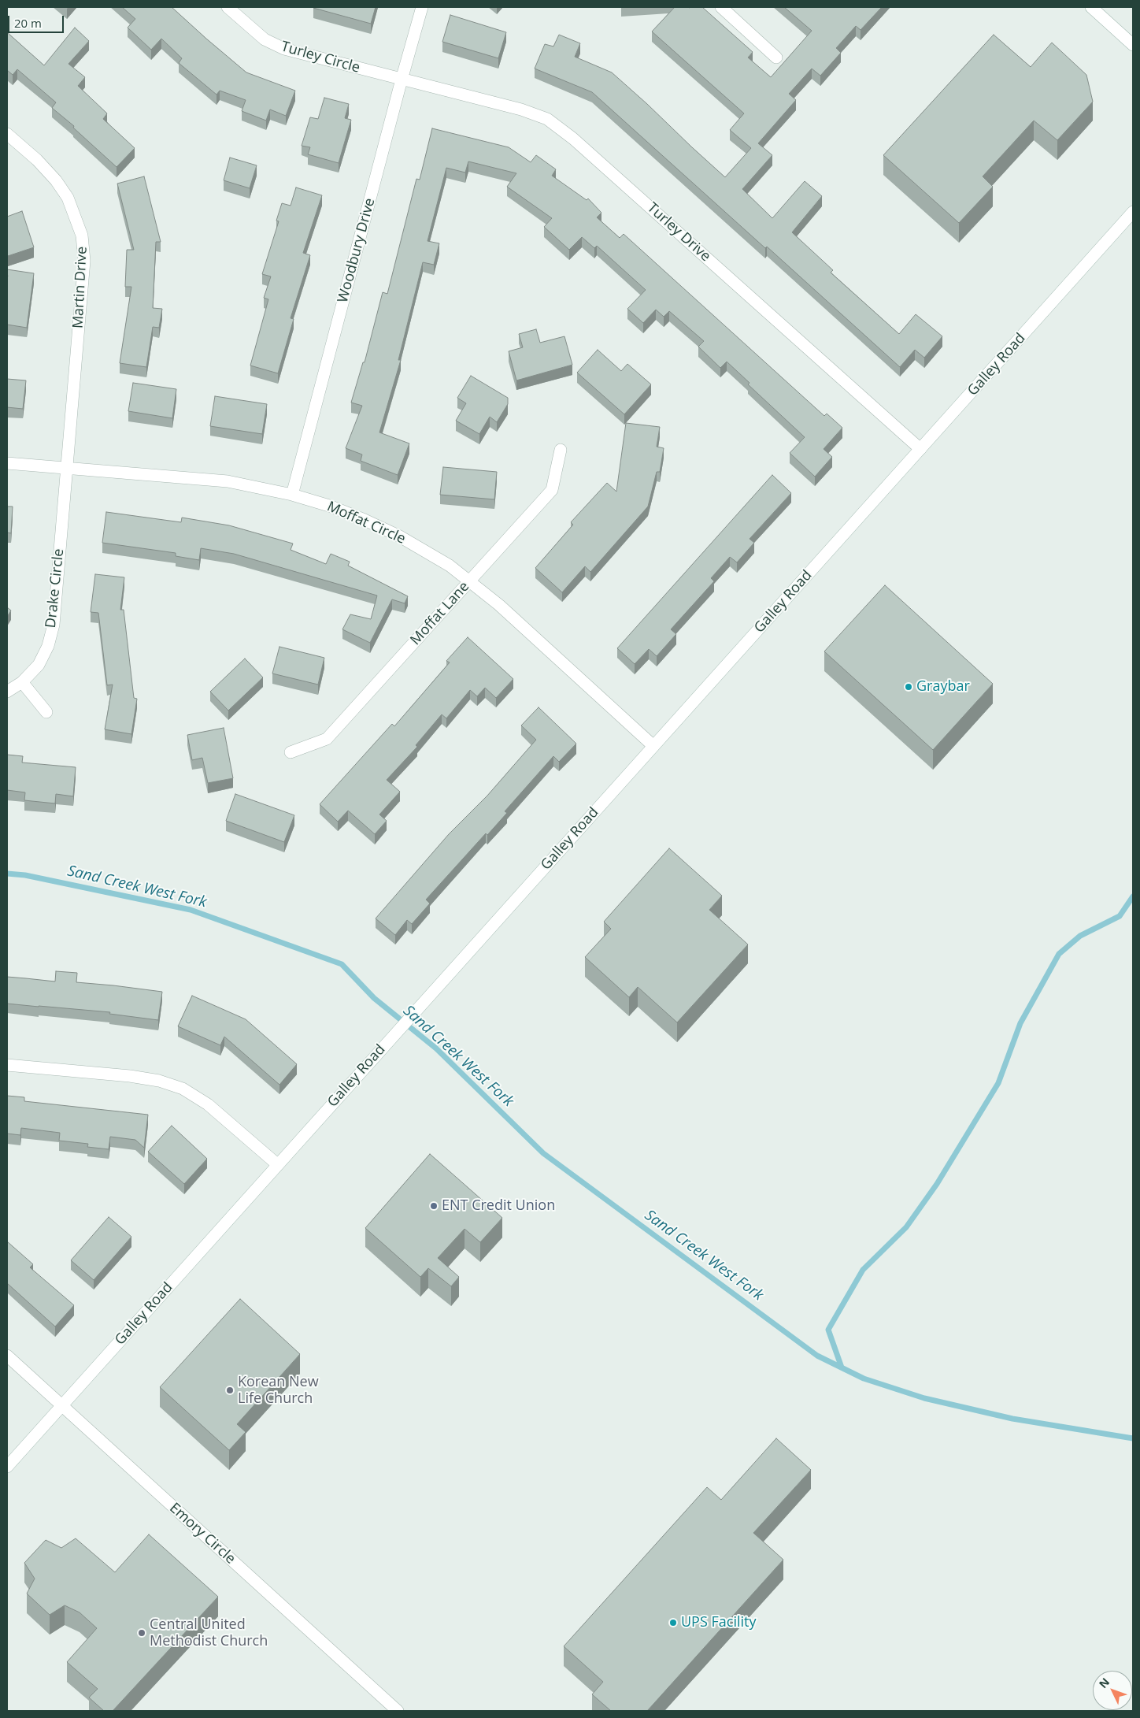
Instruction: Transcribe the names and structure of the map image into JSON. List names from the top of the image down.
{
  "streets": {
    "street": [
      "Turley Circle",
      "Turley Drive",
      "Woodbury Drive",
      "Martin Drive",
      "Galley Road",
      "Moffat Circle",
      "Drake Circle",
      "Moffat Lane",
      "Emory Circle"
    ]
  },
  "crossings": [
    ["Turley Circle", "Turley Drive"],
    ["Turley Circle", "Woodbury Drive"],
    ["Turley Drive", "Woodbury Drive"],
    ["Turley Drive", "Galley Road"],
    ["Woodbury Drive", "Moffat Circle"],
    ["Martin Drive", "Moffat Circle"],
    ["Martin Drive", "Drake Circle"],
    ["Galley Road", "Moffat Circle"],
    ["Galley Road", "Emory Circle"],
    ["Moffat Circle", "Drake Circle"],
    ["Moffat Circle", "Moffat Lane"]
  ],
  "water": ["Sand Creek West Fork"],
  "places": [
    "Graybar",
    "ENT Credit Union",
    "Korean New Life Church",
    "UPS Facility",
    "Central United Methodist Church"
  ],
  "scale_bar": "20 m",
  "north": "top left"
}
